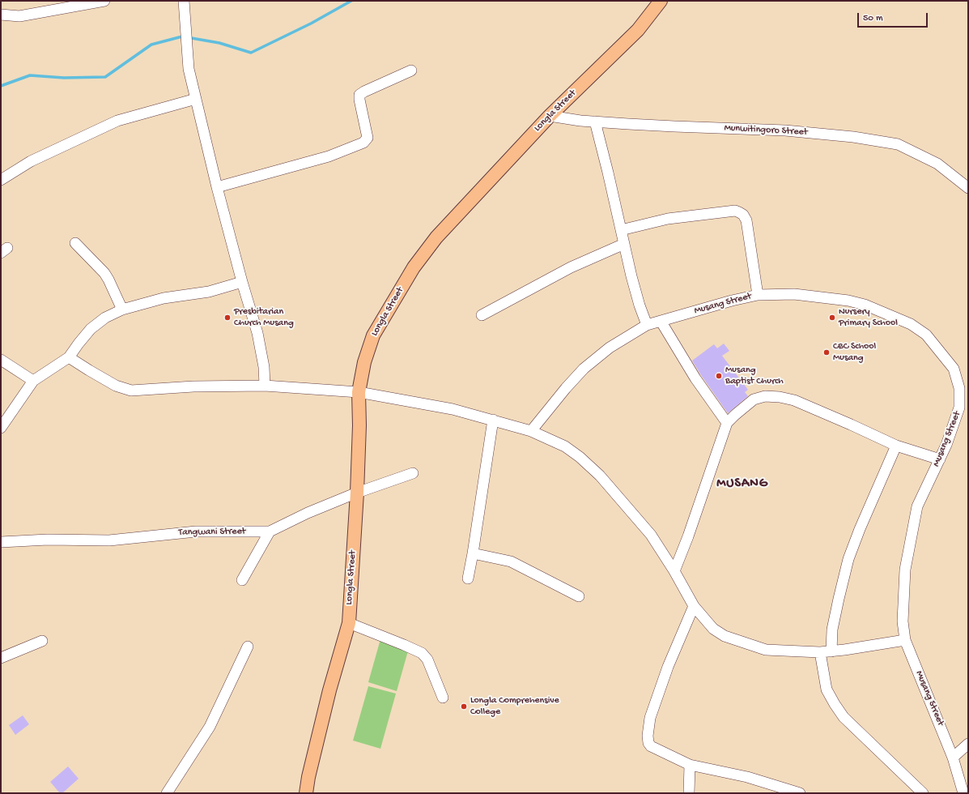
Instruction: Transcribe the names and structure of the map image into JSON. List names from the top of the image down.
{
  "streets": {
    "main road": ["Longla Street"],
    "street": ["Munwitingoro Street", "Musang Street", "Tangwani Street"]
  },
  "crossings": [
    ["Longla Street", "Munwitingoro Street"],
    ["Longla Street", "Tangwani Street"]
  ],
  "districts": ["MUSANG"],
  "places": [
    "Presbitarian Church Musang",
    "Nursery Primary School",
    "CBC School Musang",
    "Musang Baptist Church",
    "Longla Comprehensive College"
  ],
  "scale_bar": "50 m"
}
